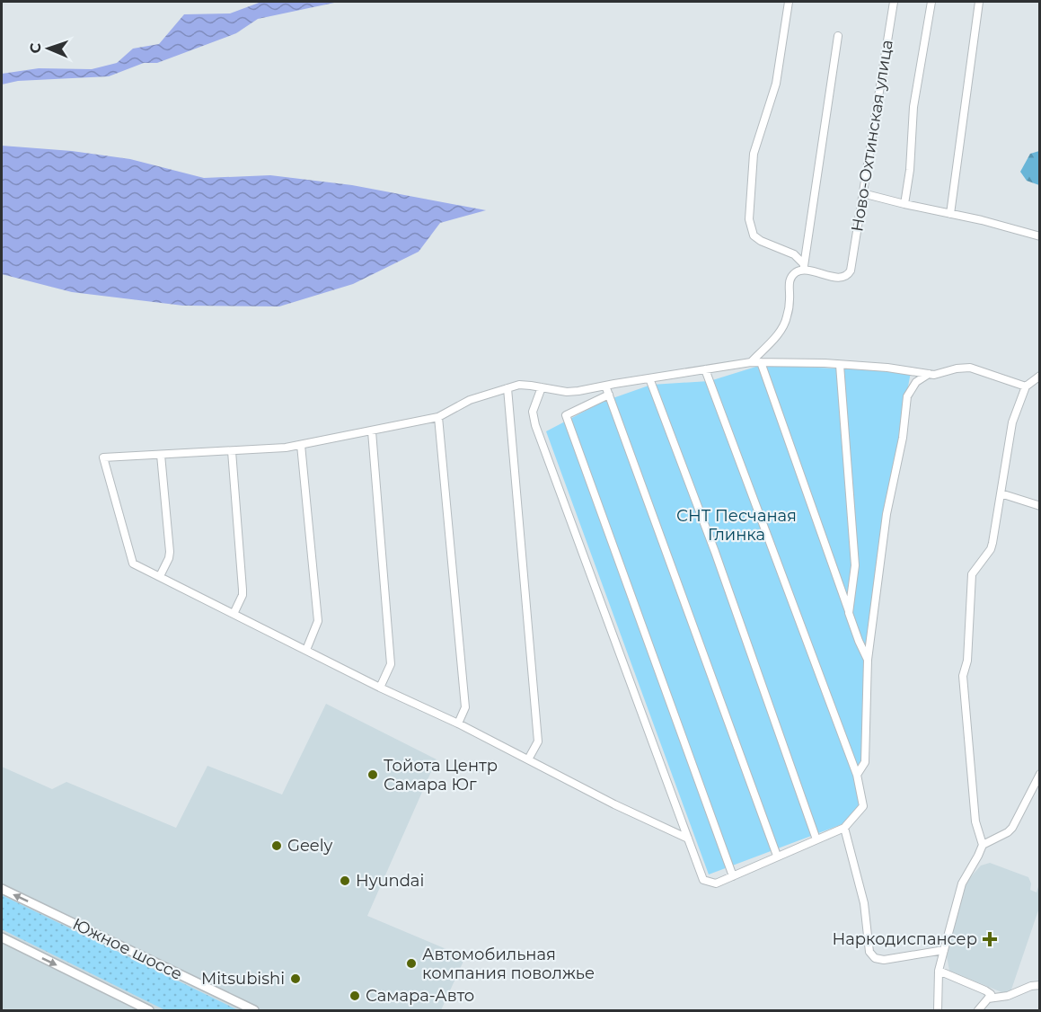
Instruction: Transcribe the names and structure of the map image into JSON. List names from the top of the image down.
{
  "streets": {
    "main road": ["Южное шоссе"],
    "street": ["Ново-Охтинская улица"]
  },
  "parks": ["СНТ Песчаная Глинка"],
  "places": {
    "other": [
      "Тойота Центр Самара Юг",
      "Geely",
      "Hyundai",
      "Автомобильная компания поволжье",
      "Mitsubishi",
      "Самара-Авто"
    ],
    "health": ["Наркодиспансер"]
  },
  "north": "left"
}
